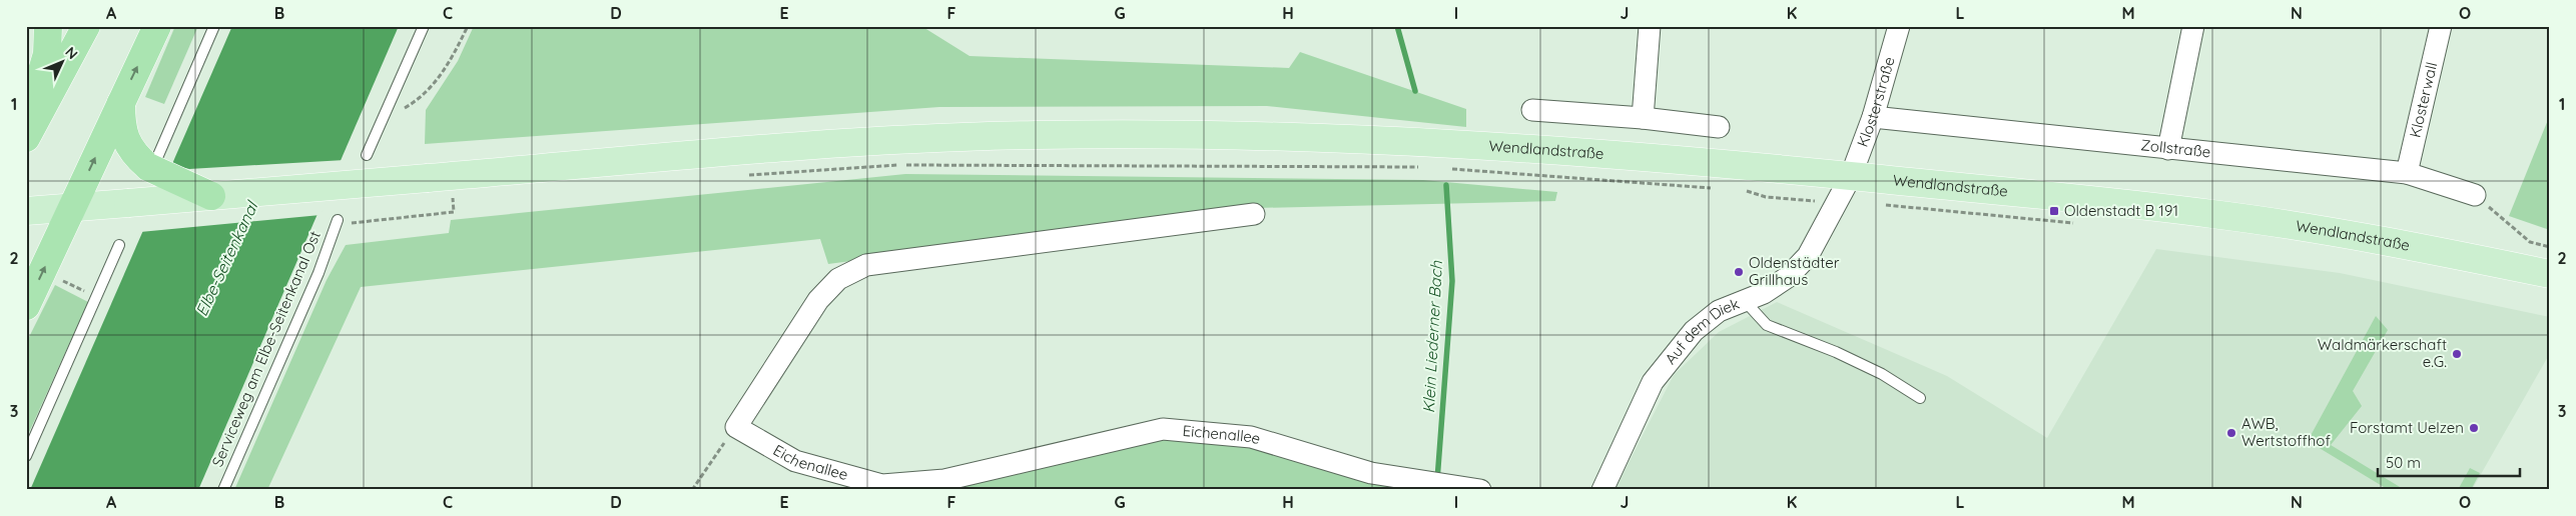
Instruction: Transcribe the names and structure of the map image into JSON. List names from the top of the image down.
{
  "streets": {
    "main road": ["Wendlandstraße"],
    "street": [
      "Klosterwall",
      "Klosterstraße",
      "Zollstraße",
      "Auf dem Diek",
      "Eichenallee"
    ],
    "lane": ["Serviceweg am Elbe-Seitenkanal Ost"]
  },
  "crossings": [
    ["Klosterwall", "Zollstraße"],
    ["Klosterstraße", "Zollstraße"],
    ["Klosterstraße", "Wendlandstraße"],
    ["Klosterstraße", "Auf dem Diek"],
    ["Wendlandstraße", "Auf dem Diek"]
  ],
  "water": ["Elbe-Seitenkanal", "Klein Liederner Bach"],
  "places": {
    "transit": ["Oldenstadt B 191"],
    "other": [
      "Oldenstädter Grillhaus",
      "Waldmärkerschaft e.G.",
      "Forstamt Uelzen",
      "AWB, Wertstoffhof"
    ]
  },
  "scale_bar": "50 m",
  "north": "top right",
  "grid": {
    "columns": [
      "A",
      "B",
      "C",
      "D",
      "E",
      "F",
      "G",
      "H",
      "I",
      "J",
      "K",
      "L",
      "M",
      "N",
      "O"
    ],
    "rows": ["1", "2", "3"]
  }
}
